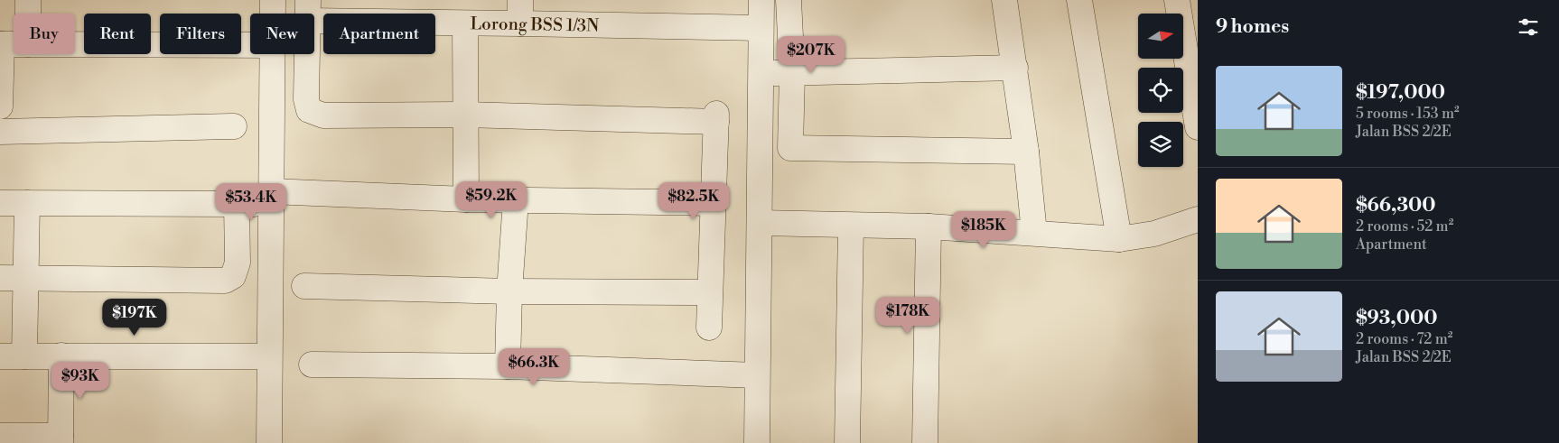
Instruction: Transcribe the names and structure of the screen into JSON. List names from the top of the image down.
{
  "streets": {
    "street": ["Lorong BSS 1/3N"]
  },
  "north": "right",
  "page": {
    "heading": "9 homes",
    "chip": [
      "Buy",
      "Rent",
      "Filters",
      "New",
      "Apartment"
    ],
    "price": [
      "$207K",
      "$59.2K",
      "$82.5K",
      "$53.4K",
      "$185K",
      "$178K",
      "$197K",
      "$66.3K",
      "$93K"
    ],
    "list": [
      {
        "name": "$197,000",
        "note": "5 rooms · 153 m² · Jalan BSS 2/2E"
      },
      {
        "name": "$66,300",
        "note": "2 rooms · 52 m² · Apartment"
      },
      {
        "name": "$93,000",
        "note": "2 rooms · 72 m² · Jalan BSS 2/2E"
      }
    ]
  }
}
